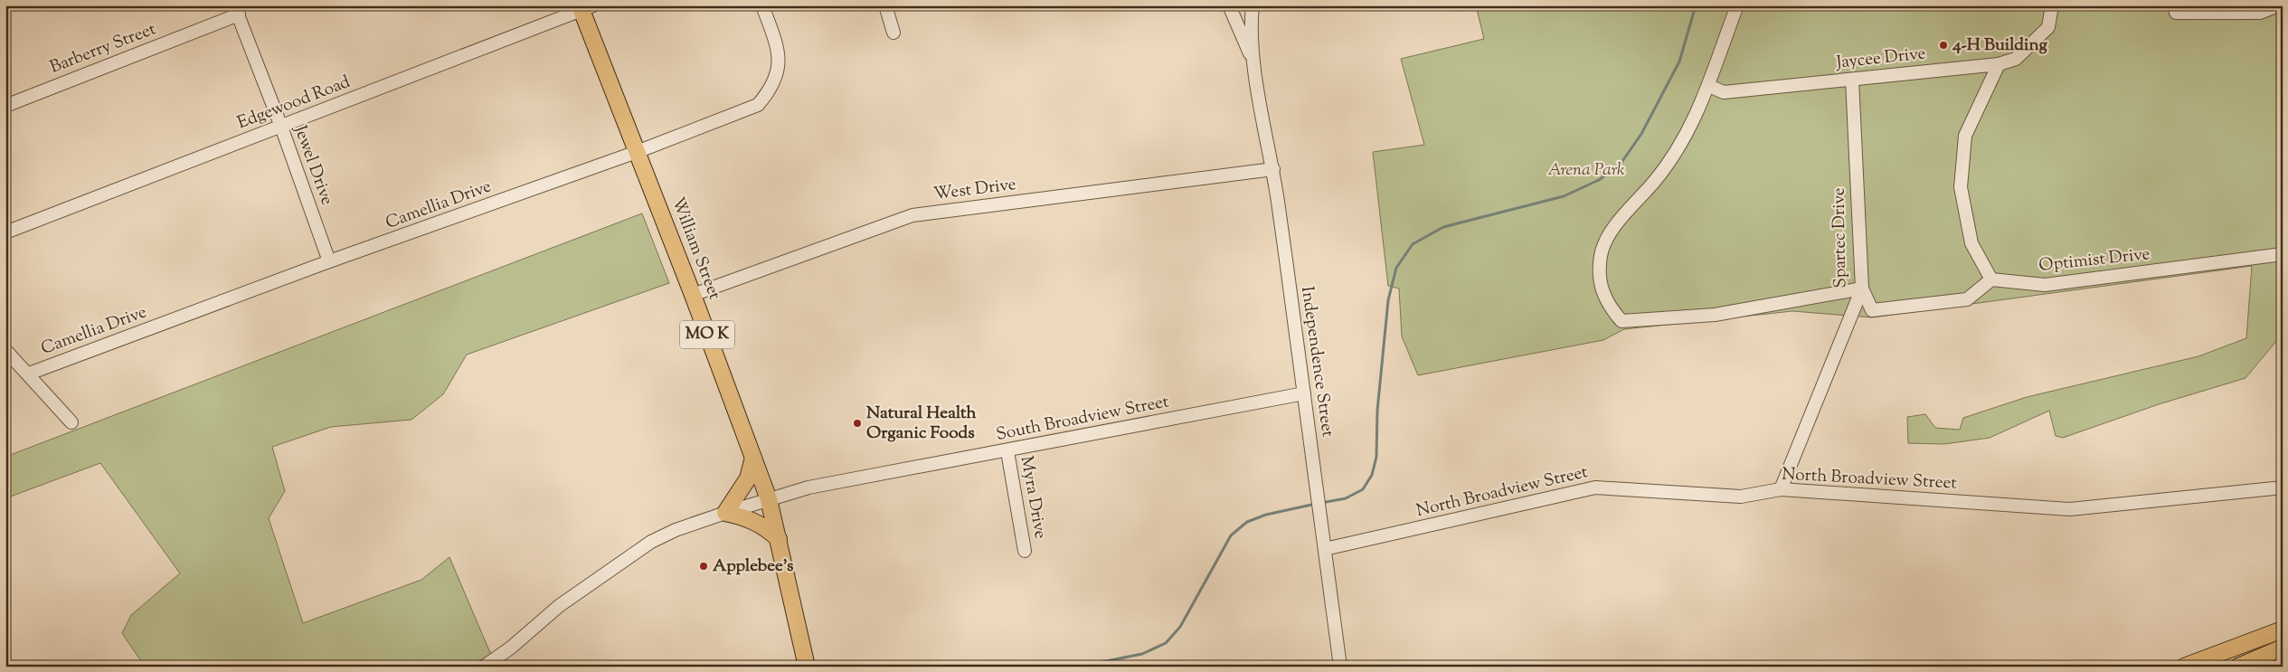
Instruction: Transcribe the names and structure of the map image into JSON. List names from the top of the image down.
{
  "streets": {
    "main road": ["William Street", "MO K"],
    "street": [
      "Barberry Street",
      "Jaycee Drive",
      "Edgewood Road",
      "Jewel Drive",
      "West Drive",
      "Camellia Drive",
      "Spartec Drive",
      "Optimist Drive",
      "Independence Street",
      "South Broadview Street",
      "North Broadview Street",
      "Myra Drive"
    ]
  },
  "crossings": [
    ["Barberry Street", "Jewel Drive"],
    ["Jaycee Drive", "Spartec Drive"],
    ["Edgewood Road", "Jewel Drive"],
    ["Edgewood Road", "William Street"],
    ["Jewel Drive", "Camellia Drive"],
    ["West Drive", "William Street"],
    ["West Drive", "Independence Street"],
    ["Camellia Drive", "William Street"],
    ["Spartec Drive", "North Broadview Street"],
    ["William Street", "South Broadview Street"],
    ["Independence Street", "South Broadview Street"],
    ["Independence Street", "North Broadview Street"],
    ["South Broadview Street", "Myra Drive"]
  ],
  "parks": ["Arena Park"],
  "places": ["4-H Building", "Natural Health Organic Foods", "Applebee's"]
}
